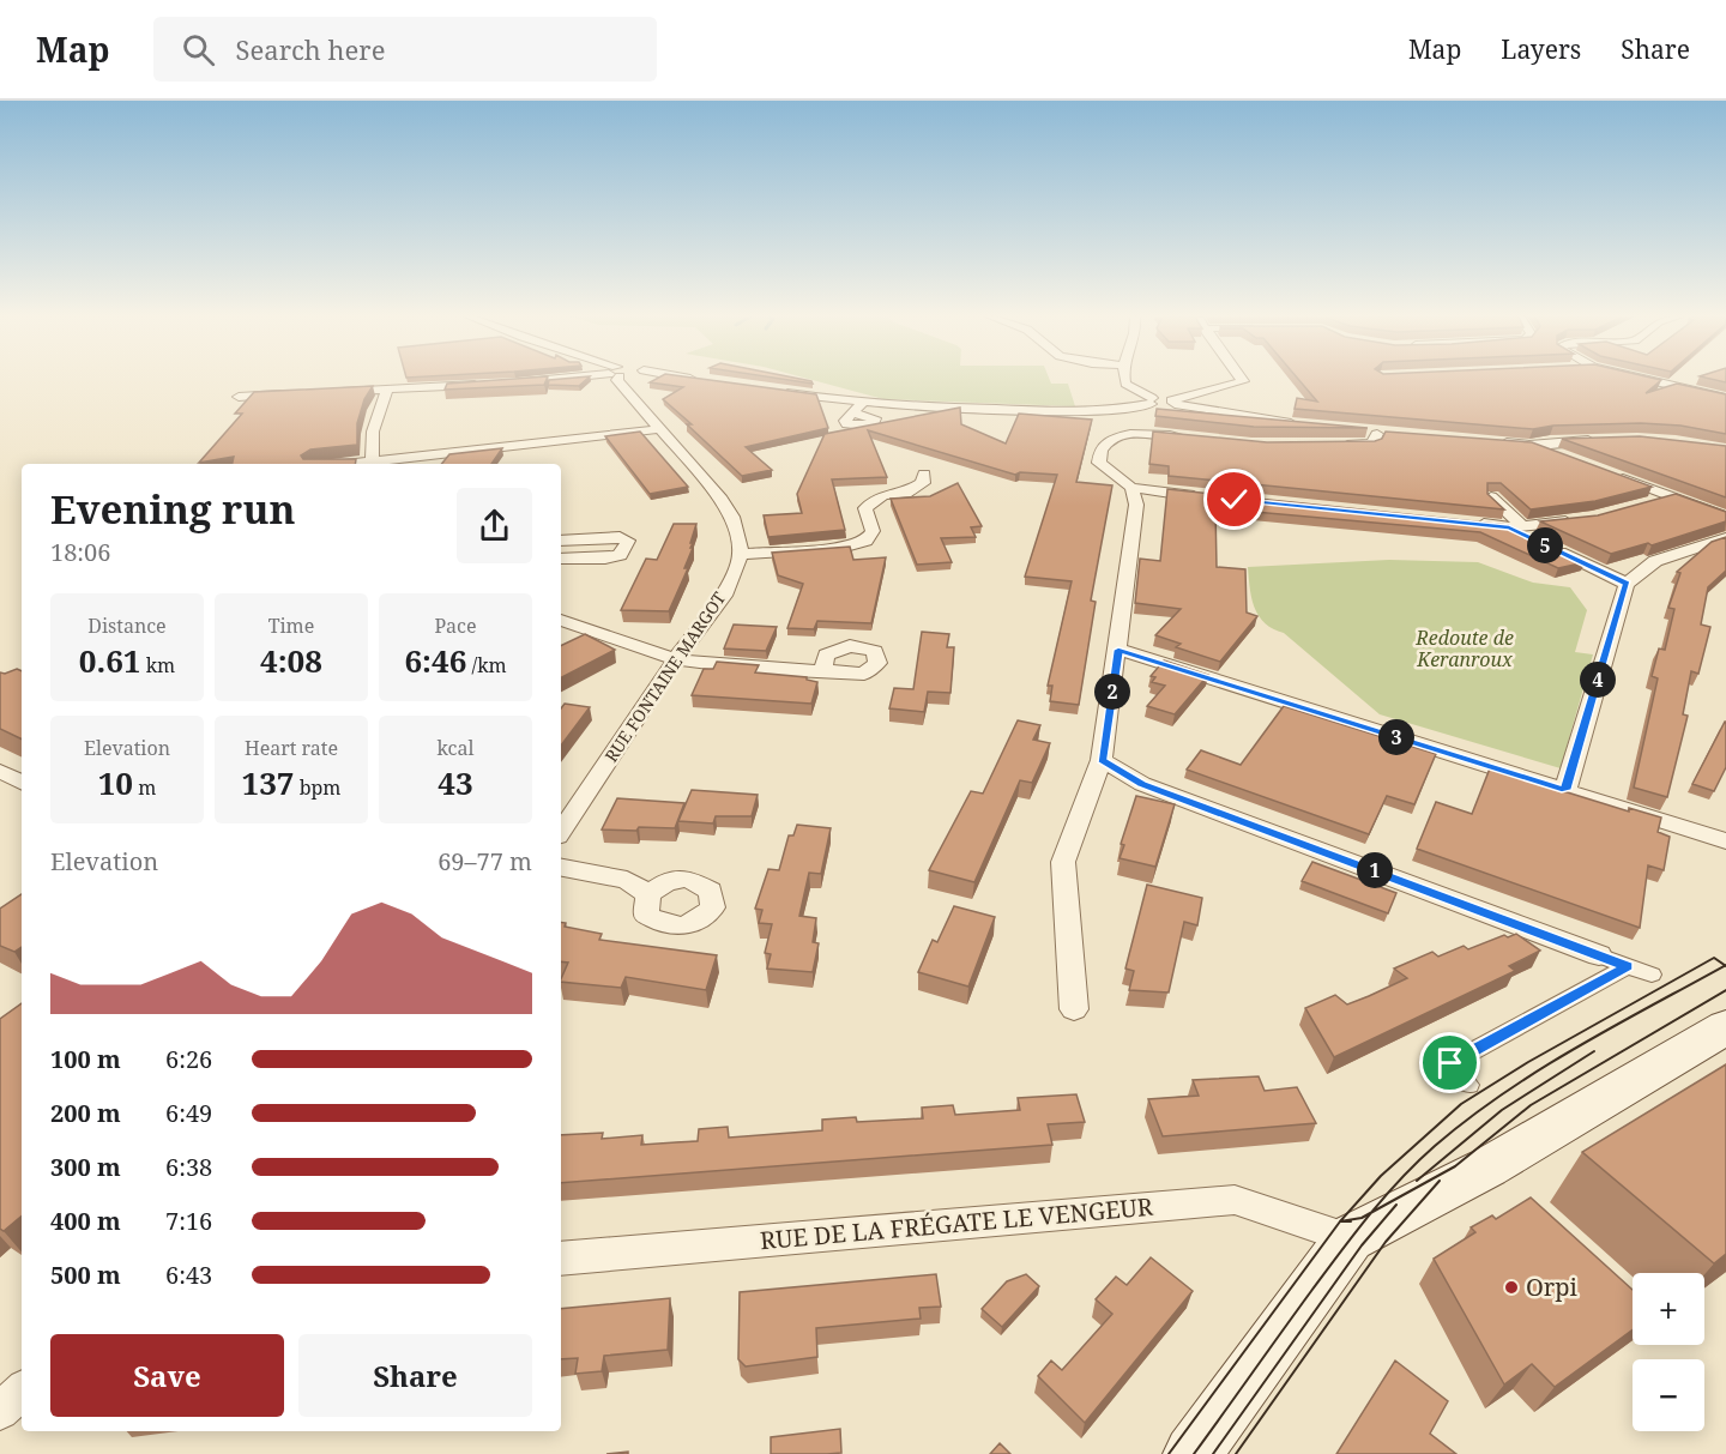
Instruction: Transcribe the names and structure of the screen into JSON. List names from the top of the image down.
{
  "streets": {
    "street": ["RUE FONTAINE MARGOT", "RUE DE LA FRÉGATE LE VENGEUR"]
  },
  "parks": ["Redoute de Keranroux"],
  "places": ["Orpi"],
  "page": {
    "header": "Map",
    "search": "Search here",
    "nav": ["Map", "Layers", "Share"],
    "heading": ["Evening run", "18:06"],
    "pins": [
      "5",
      "4",
      "2",
      "3",
      "1"
    ],
    "stats": [
      ["Distance", "0.61 km"],
      ["Time", "4:08"],
      ["Pace", "6:46 /km"],
      ["Elevation", "10 m"],
      ["Heart rate", "137 bpm"],
      ["kcal", "43"]
    ],
    "chart": ["Elevation", "69–77 m"],
    "list": [
      {
        "name": "100 m",
        "note": "6:26"
      },
      {
        "name": "200 m",
        "note": "6:49"
      },
      {
        "name": "300 m",
        "note": "6:38"
      },
      {
        "name": "400 m",
        "note": "7:16"
      },
      {
        "name": "500 m",
        "note": "6:43"
      }
    ],
    "map_buttons": ["+", "−"],
    "buttons": ["Save", "Share"]
  }
}
